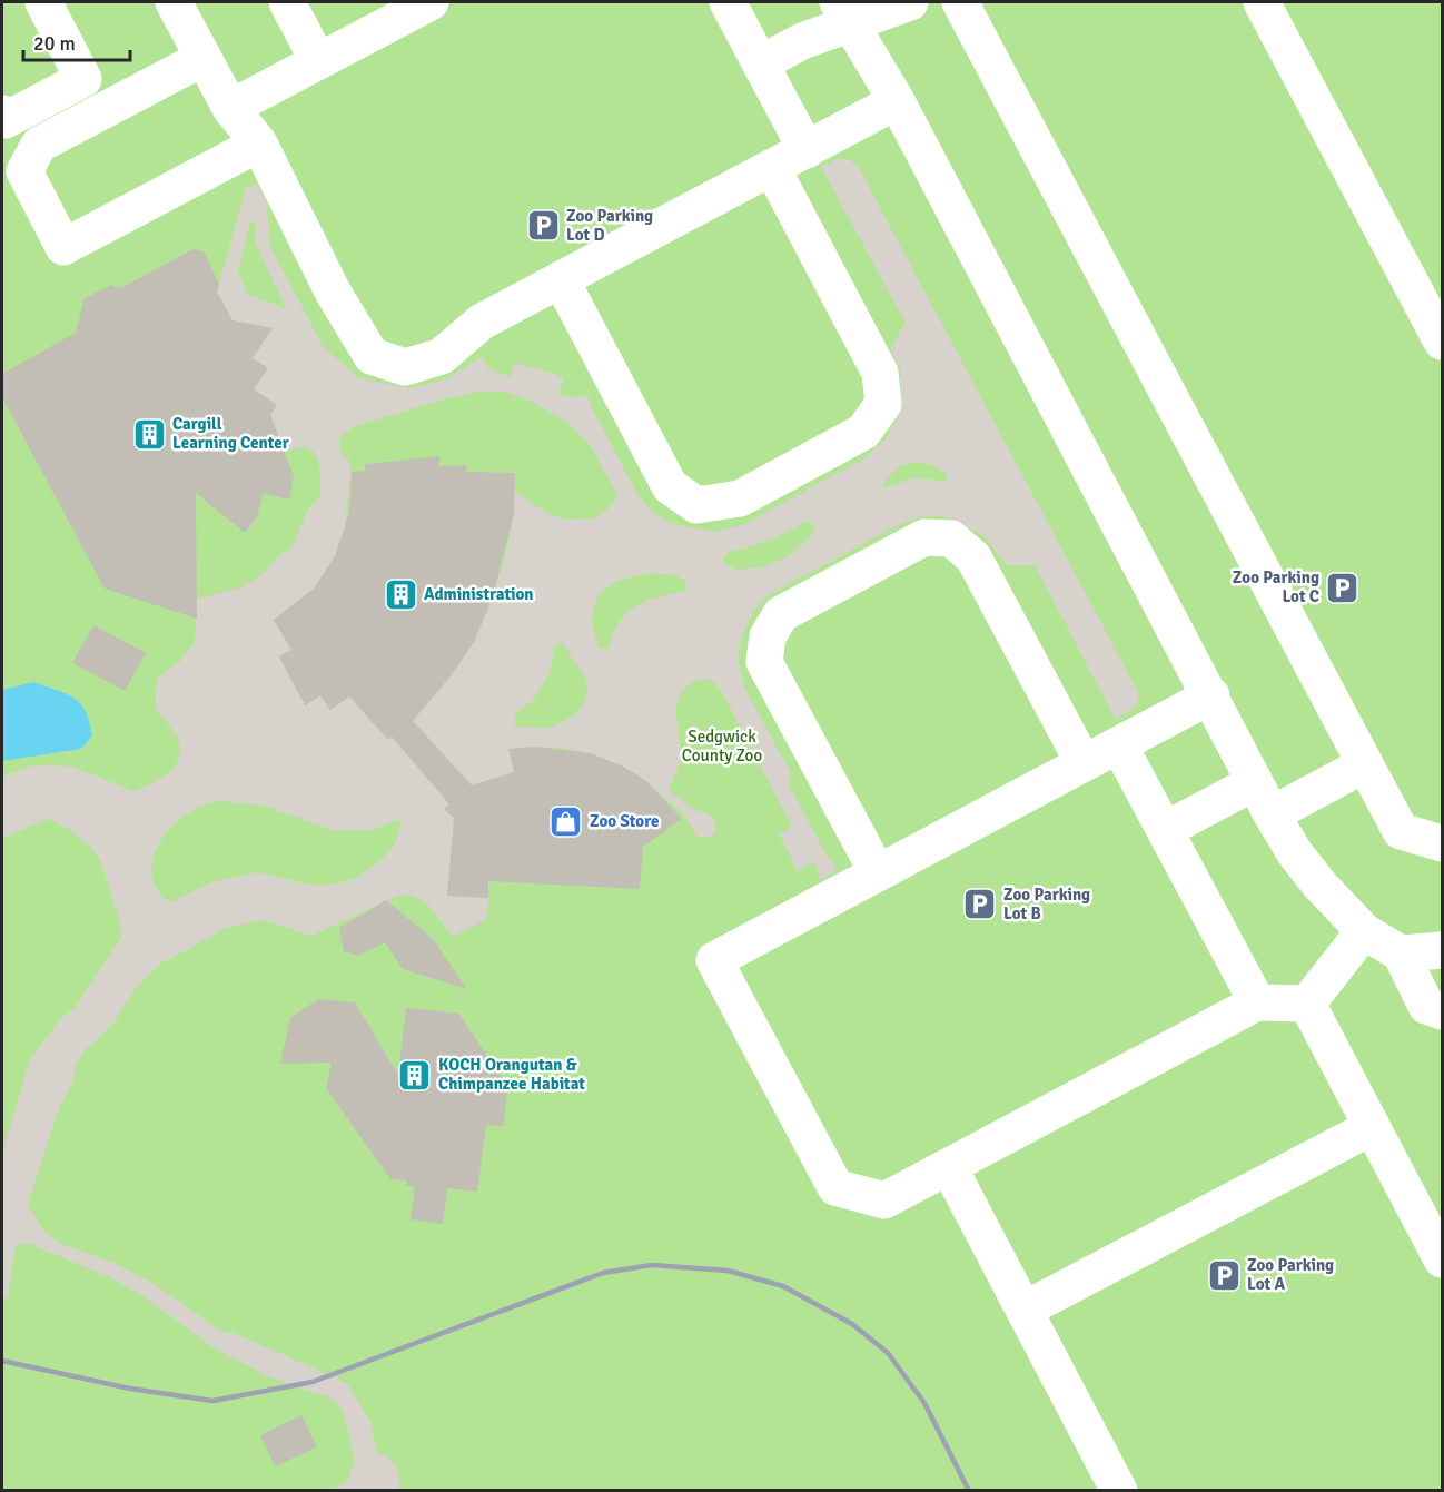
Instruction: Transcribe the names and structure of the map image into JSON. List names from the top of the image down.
{
  "parks": ["Sedgwick County Zoo"],
  "places": {
    "parking": [
      "Zoo Parking Lot D",
      "Zoo Parking Lot C",
      "Zoo Parking Lot B",
      "Zoo Parking Lot A"
    ],
    "building": ["Cargill Learning Center", "Administration", "KOCH Orangutan & Chimpanzee Habitat"],
    "shop": ["Zoo Store"]
  },
  "scale_bar": "20 m"
}
